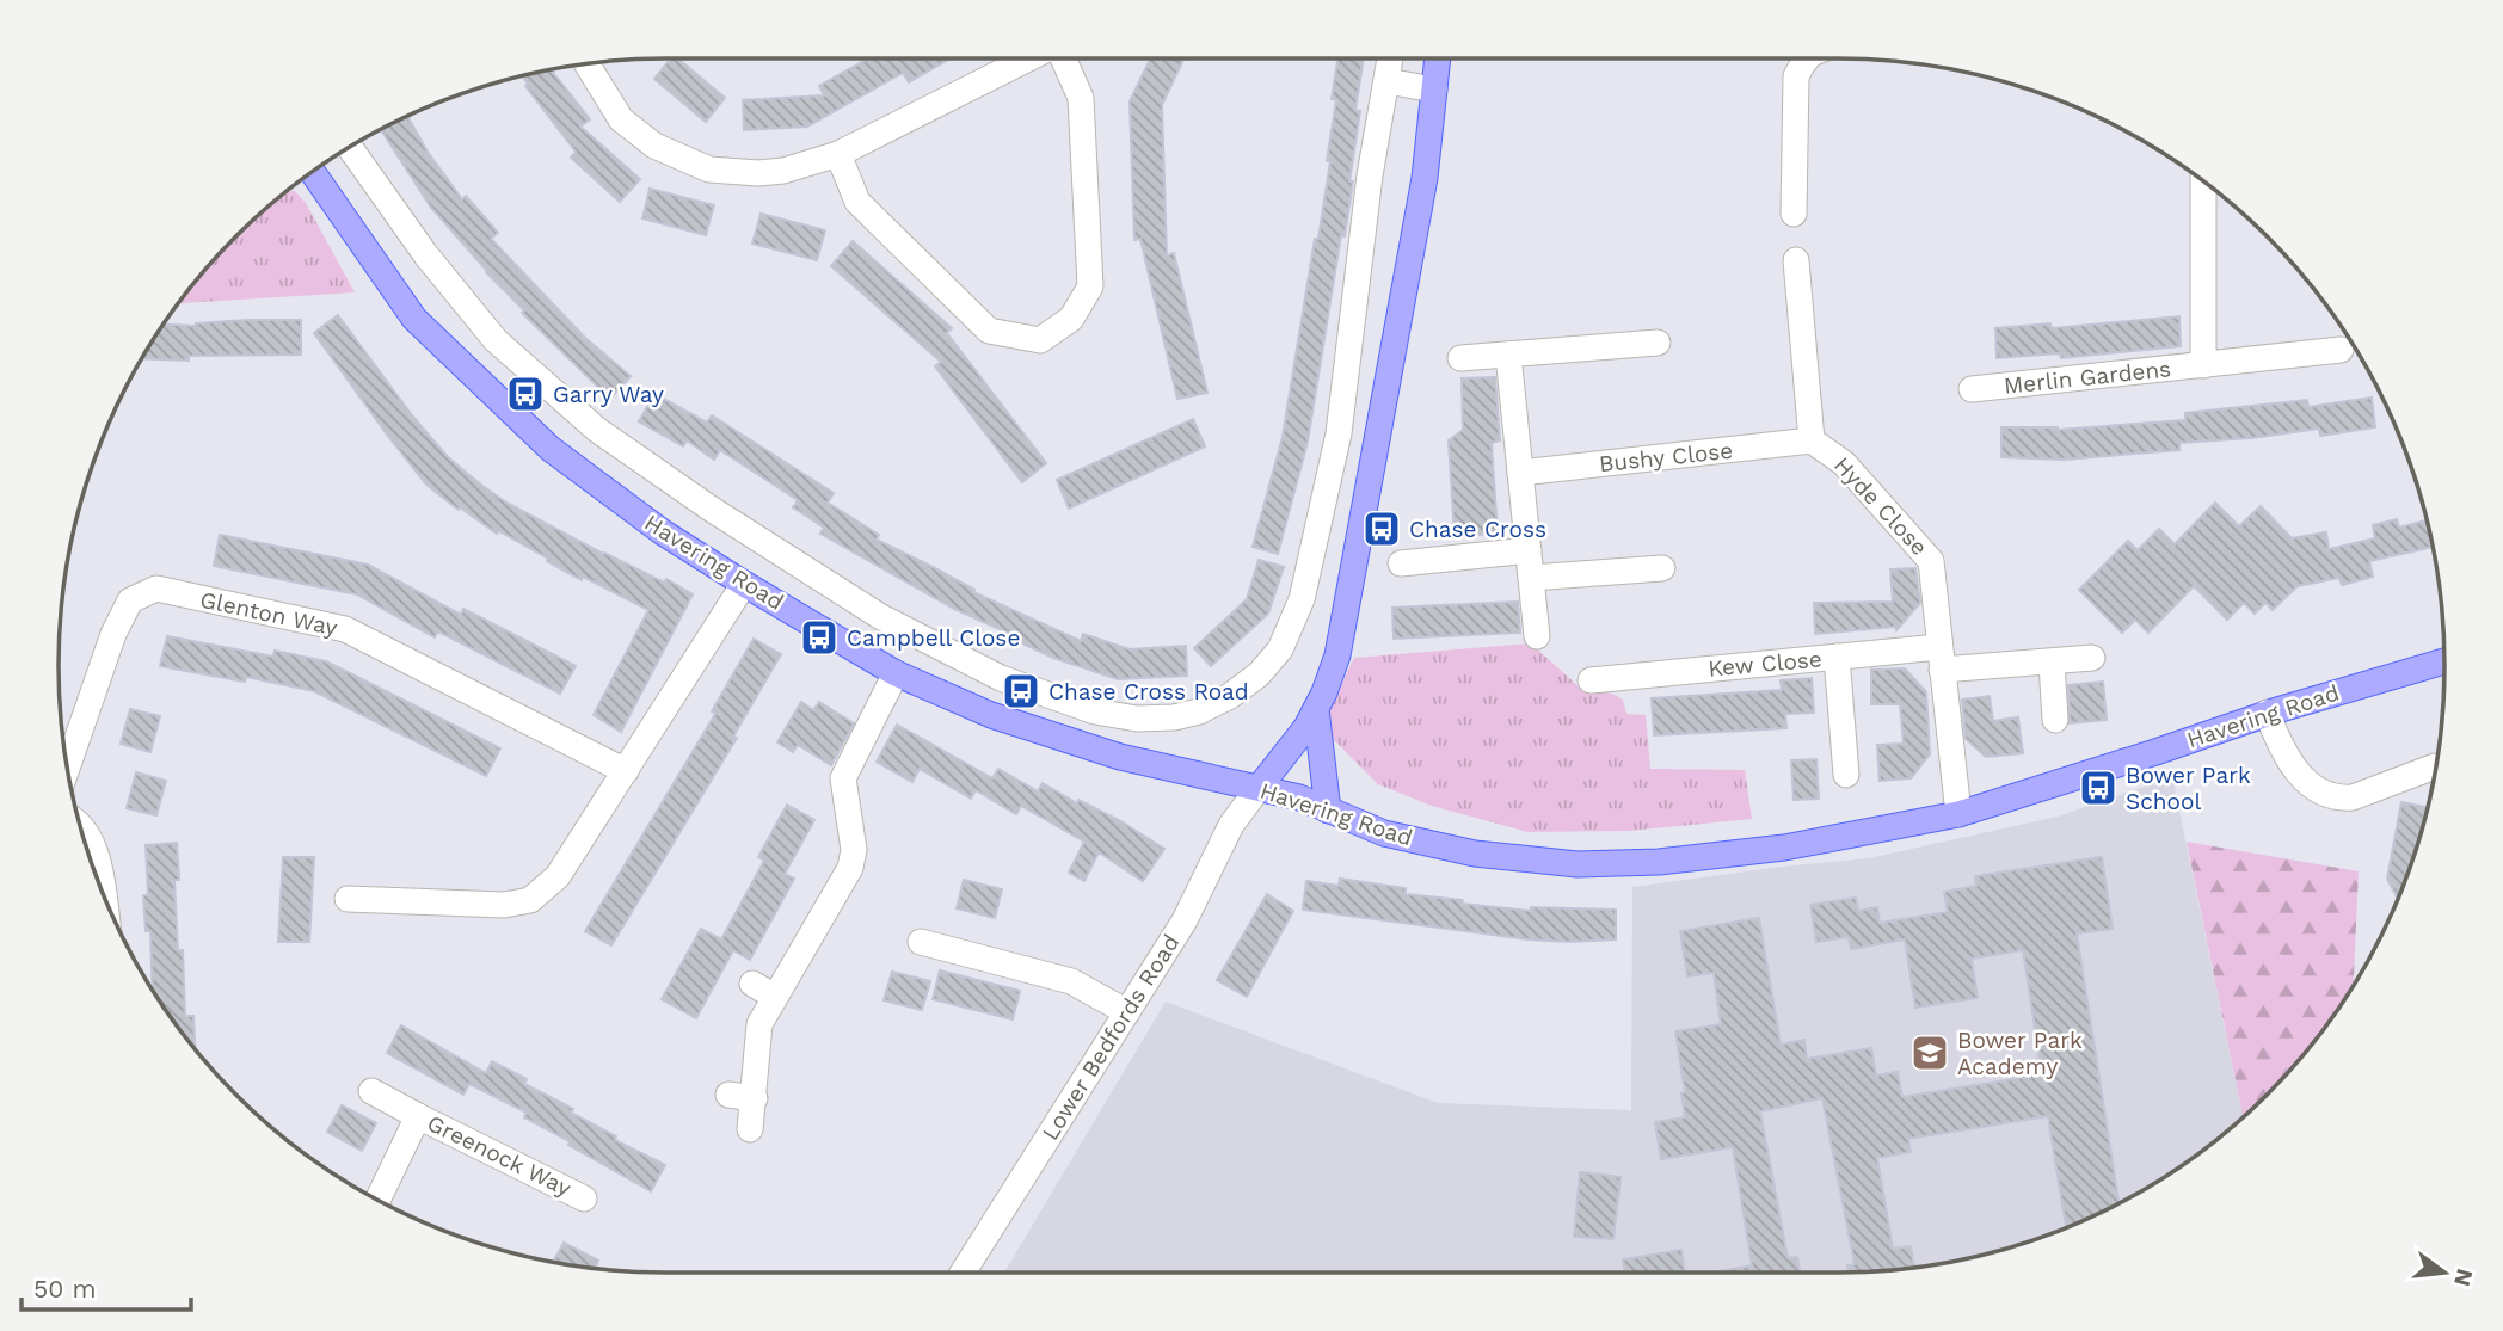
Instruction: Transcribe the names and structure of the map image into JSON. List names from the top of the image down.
{
  "streets": {
    "main road": ["Havering Road"],
    "street": [
      "Merlin Gardens",
      "Bushy Close",
      "Hyde Close",
      "Glenton Way",
      "Kew Close",
      "Lower Bedfords Road",
      "Greenock Way"
    ]
  },
  "crossings": [
    ["Bushy Close", "Hyde Close"],
    ["Hyde Close", "Havering Road"],
    ["Hyde Close", "Kew Close"],
    ["Havering Road", "Lower Bedfords Road"]
  ],
  "places": {
    "bus stop": [
      "Garry Way",
      "Chase Cross",
      "Campbell Close",
      "Chase Cross Road",
      "Bower Park School"
    ],
    "school or university": ["Bower Park Academy"]
  },
  "scale_bar": "50 m",
  "north": "right"
}
